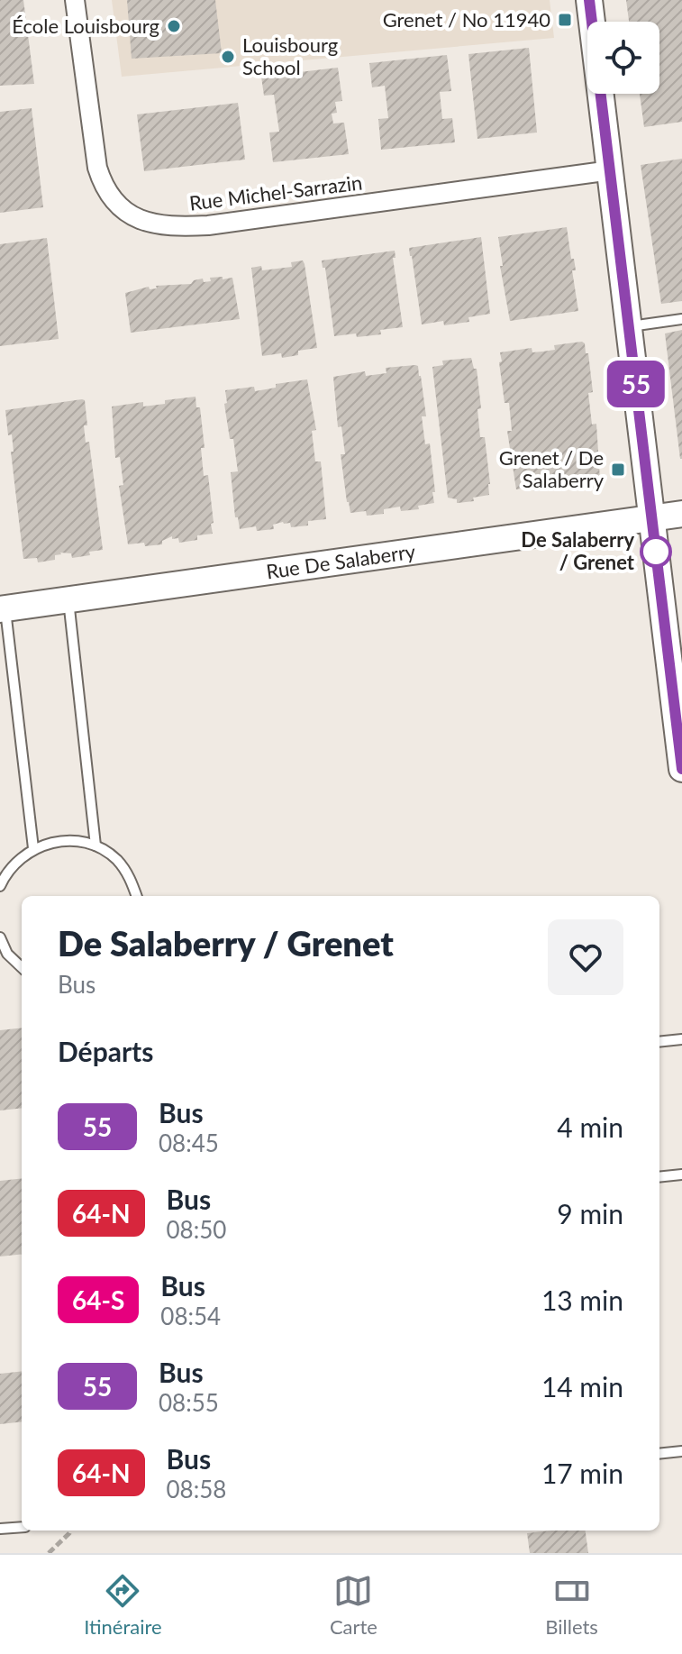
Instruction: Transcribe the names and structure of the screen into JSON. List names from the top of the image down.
{
  "streets": {
    "street": ["Rue Michel-Sarrazin", "Rue De Salaberry"]
  },
  "places": {
    "transit": ["Grenet / No 11940", "Grenet / De Salaberry"],
    "other": ["École Louisbourg", "Louisbourg School", "De Salaberry / Grenet"]
  },
  "lines": ["bus line 55"],
  "page": {
    "on_map": "55",
    "heading": [
      ["De Salaberry / Grenet", "Bus"],
      "Départs"
    ],
    "list": [
      {
        "mark": "55",
        "name": "Bus",
        "note": "08:45",
        "value": "4 min"
      },
      {
        "mark": "64-N",
        "name": "Bus",
        "note": "08:50",
        "value": "9 min"
      },
      {
        "mark": "64-S",
        "name": "Bus",
        "note": "08:54",
        "value": "13 min"
      },
      {
        "mark": "55",
        "name": "Bus",
        "note": "08:55",
        "value": "14 min"
      },
      {
        "mark": "64-N",
        "name": "Bus",
        "note": "08:58",
        "value": "17 min"
      }
    ],
    "tabs": ["Itinéraire", "Carte", "Billets"]
  }
}
